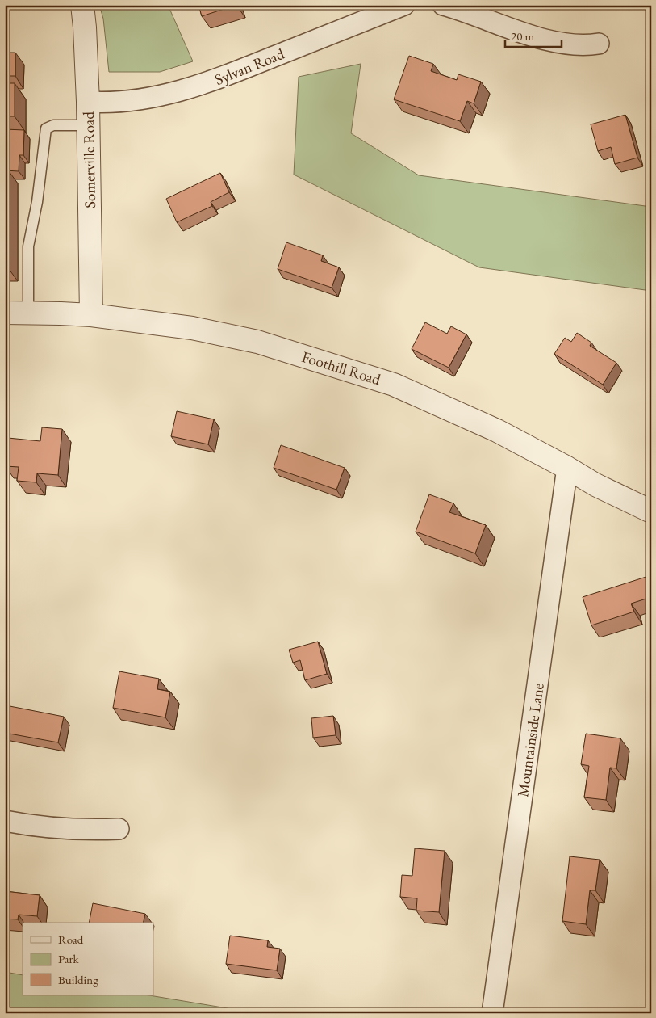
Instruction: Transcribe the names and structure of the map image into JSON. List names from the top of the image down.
{
  "streets": {
    "street": [
      "Sylvan Road",
      "Somerville Road",
      "Foothill Road",
      "Mountainside Lane"
    ]
  },
  "crossings": [
    ["Sylvan Road", "Somerville Road"],
    ["Somerville Road", "Foothill Road"],
    ["Foothill Road", "Mountainside Lane"]
  ],
  "legend": ["Road", "Park", "Building"],
  "scale_bar": "20 m"
}
